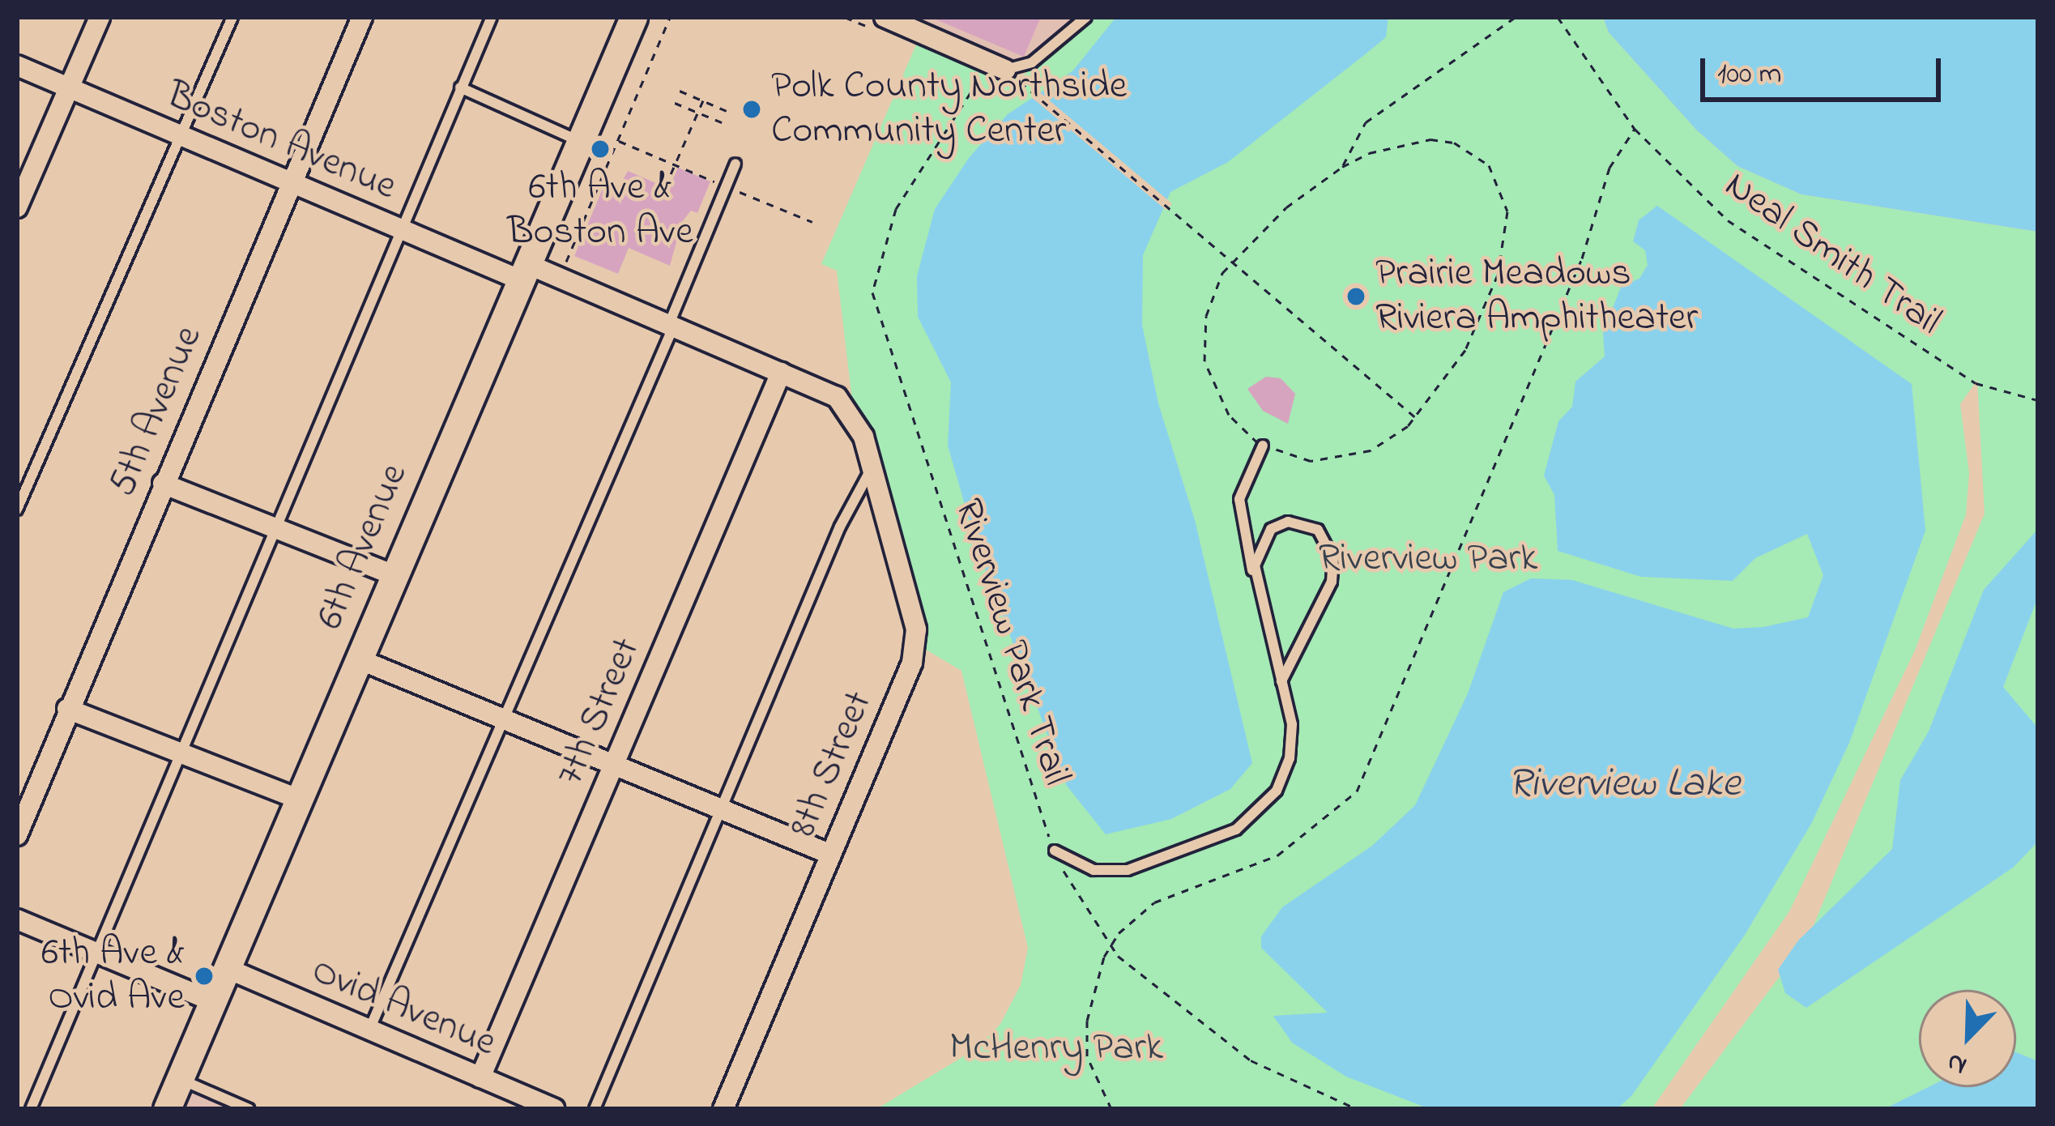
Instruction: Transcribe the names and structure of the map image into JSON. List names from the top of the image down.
{
  "streets": {
    "main road": ["6th Avenue"],
    "street": [
      "Boston Avenue",
      "5th Avenue",
      "7th Street",
      "8th Street",
      "Ovid Avenue"
    ],
    "path": ["Neal Smith Trail", "Riverview Park Trail"]
  },
  "crossings": [
    ["Boston Avenue", "5th Avenue"],
    ["Boston Avenue", "6th Avenue"],
    ["Boston Avenue", "7th Street"],
    ["Boston Avenue", "8th Street"],
    ["6th Avenue", "Ovid Avenue"],
    ["7th Street", "Ovid Avenue"]
  ],
  "water": ["Riverview Lake"],
  "parks": ["Riverview Park", "McHenry Park"],
  "places": [
    "Polk County Northside Community Center",
    "6th Ave & Boston Ave",
    "Prairie Meadows Riviera Amphitheater",
    "6th Ave & Ovid Ave"
  ],
  "scale_bar": "100 m",
  "north": "bottom left"
}
